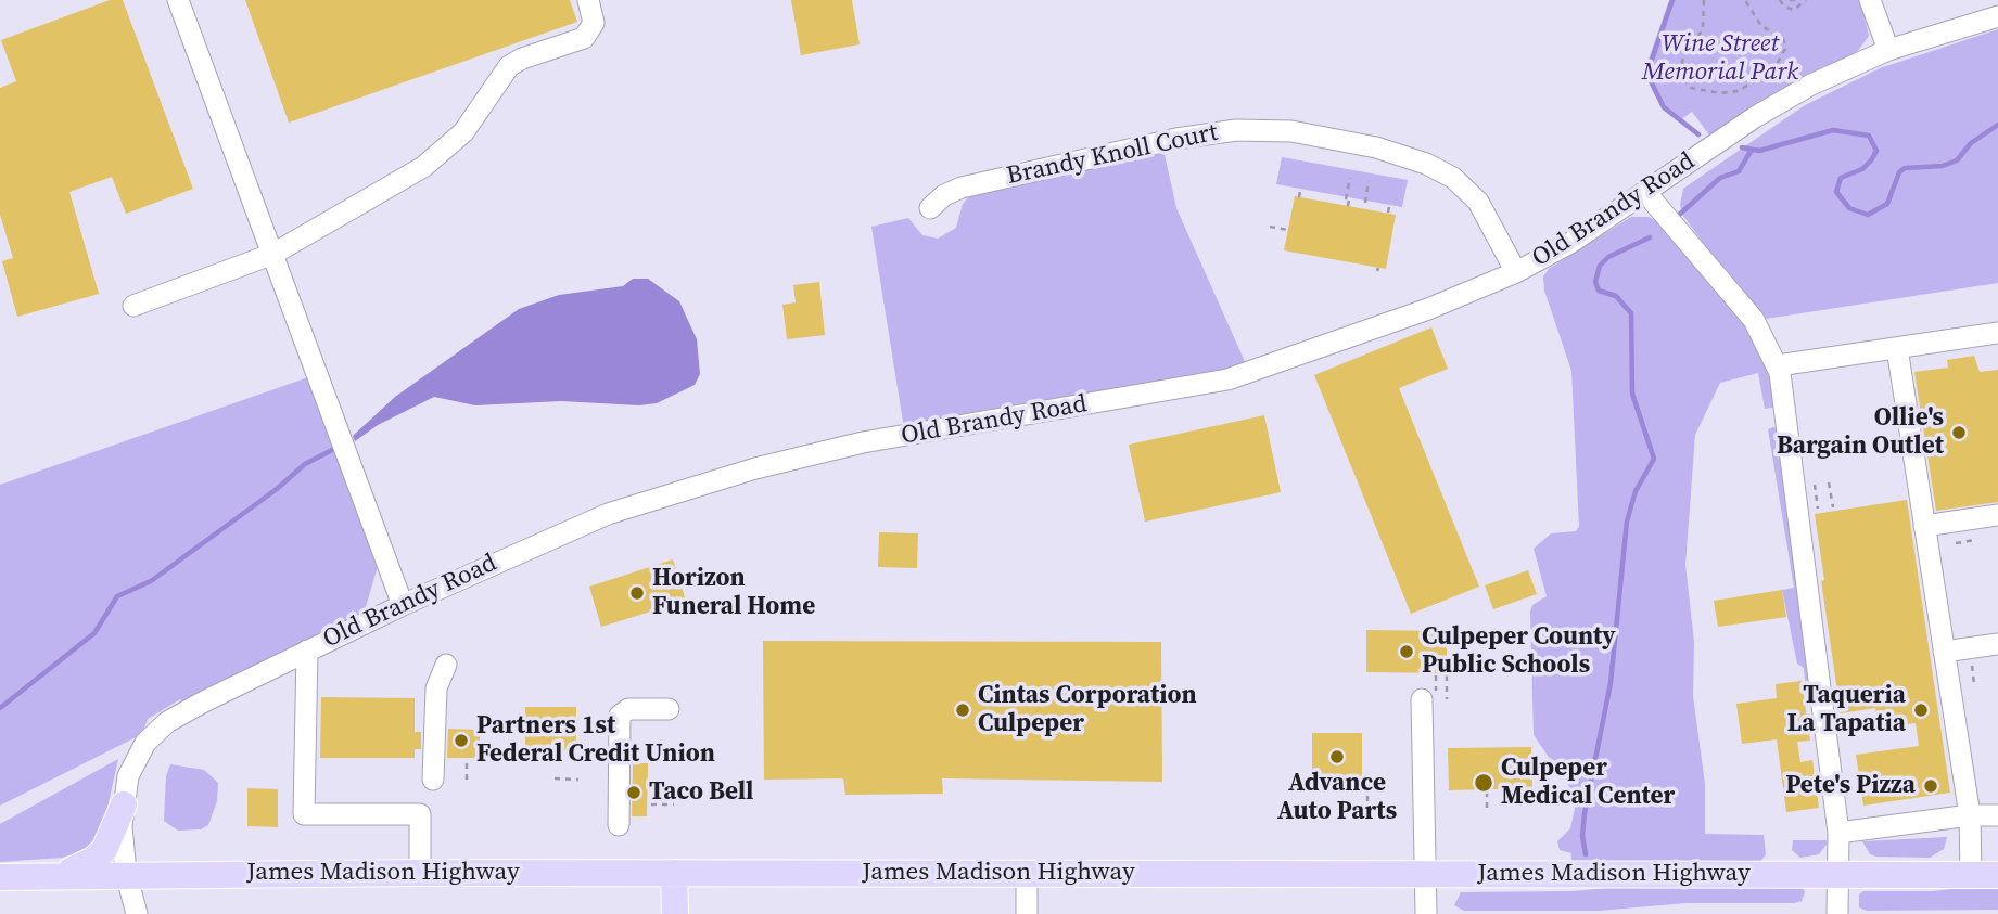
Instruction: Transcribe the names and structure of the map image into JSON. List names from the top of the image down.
{
  "streets": {
    "main road": ["James Madison Highway"],
    "street": ["Brandy Knoll Court", "Old Brandy Road"]
  },
  "crossings": [
    ["Brandy Knoll Court", "Old Brandy Road"],
    ["Old Brandy Road", "James Madison Highway"]
  ],
  "parks": ["Wine Street Memorial Park"],
  "places": [
    "Ollie's Bargain Outlet",
    "Horizon Funeral Home",
    "Culpeper County Public Schools",
    "Cintas Corporation Culpeper",
    "Taqueria La Tapatia",
    "Partners 1st Federal Credit Union",
    "Advance Auto Parts",
    "Culpeper Medical Center",
    "Pete's Pizza",
    "Taco Bell"
  ]
}
